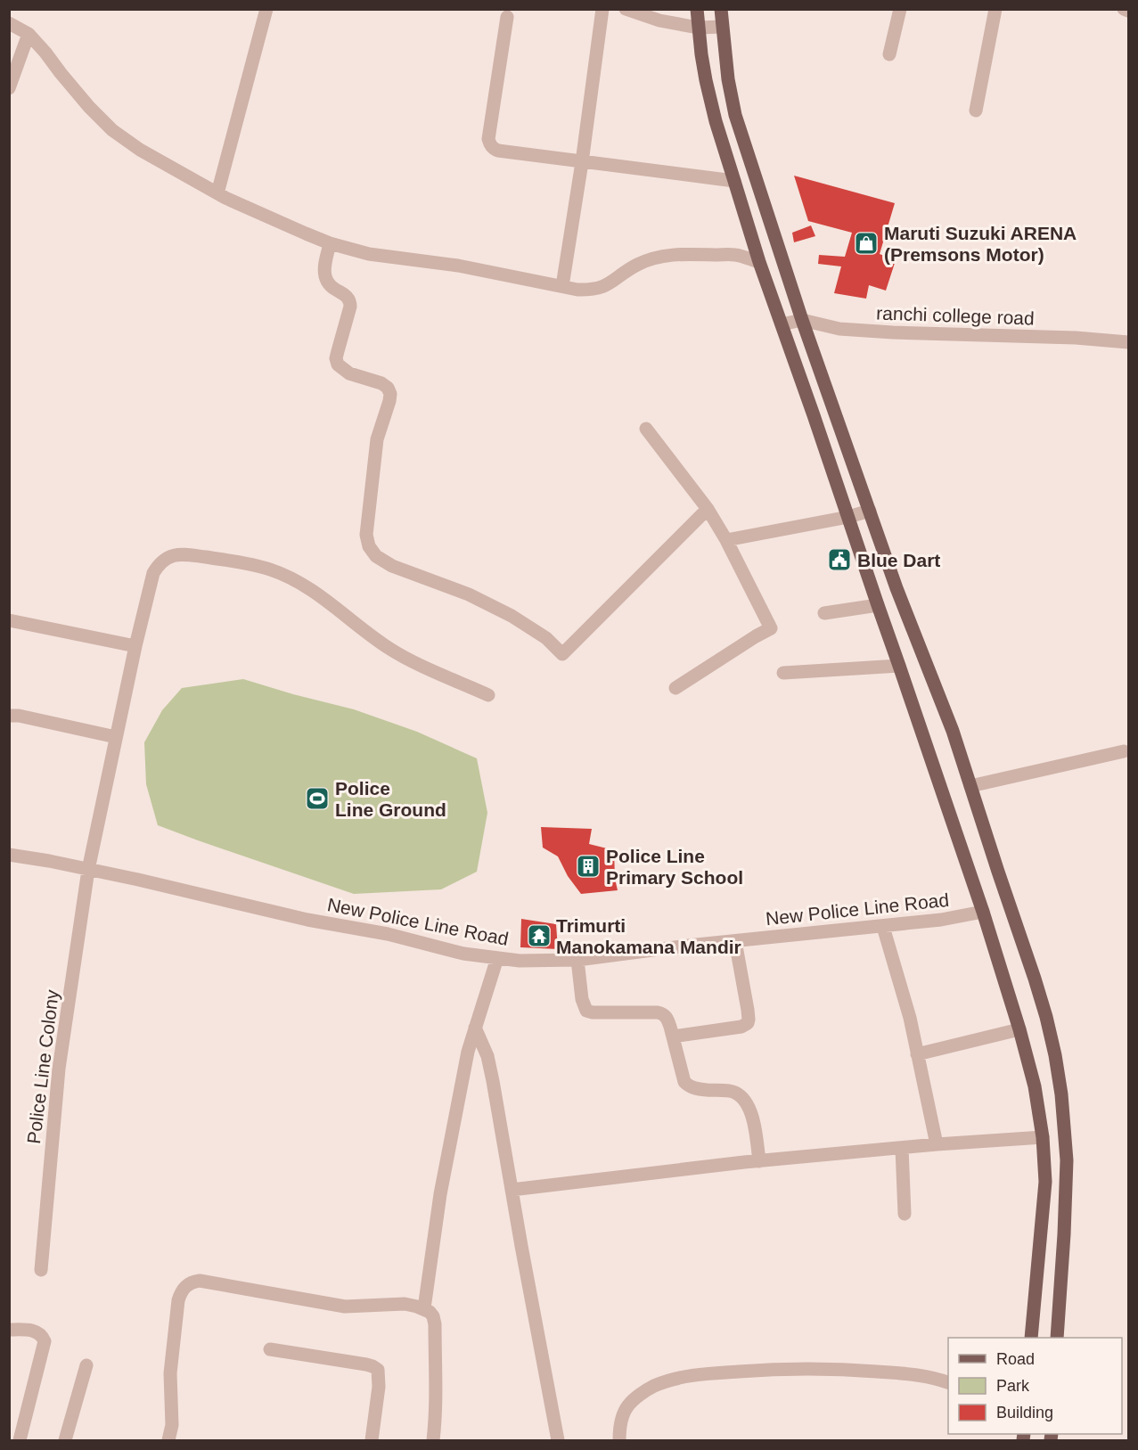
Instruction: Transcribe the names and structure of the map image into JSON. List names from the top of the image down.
{
  "streets": {
    "street": ["ranchi college road", "New Police Line Road", "Police Line Colony"]
  },
  "crossings": [
    ["New Police Line Road", "Police Line Colony"]
  ],
  "places": {
    "shop": ["Maruti Suzuki ARENA (Premsons Motor)"],
    "public building": ["Blue Dart"],
    "sports": ["Police Line Ground"],
    "building": ["Police Line Primary School"],
    "temple": ["Trimurti Manokamana Mandir"]
  },
  "legend": ["Road", "Park", "Building"]
}
